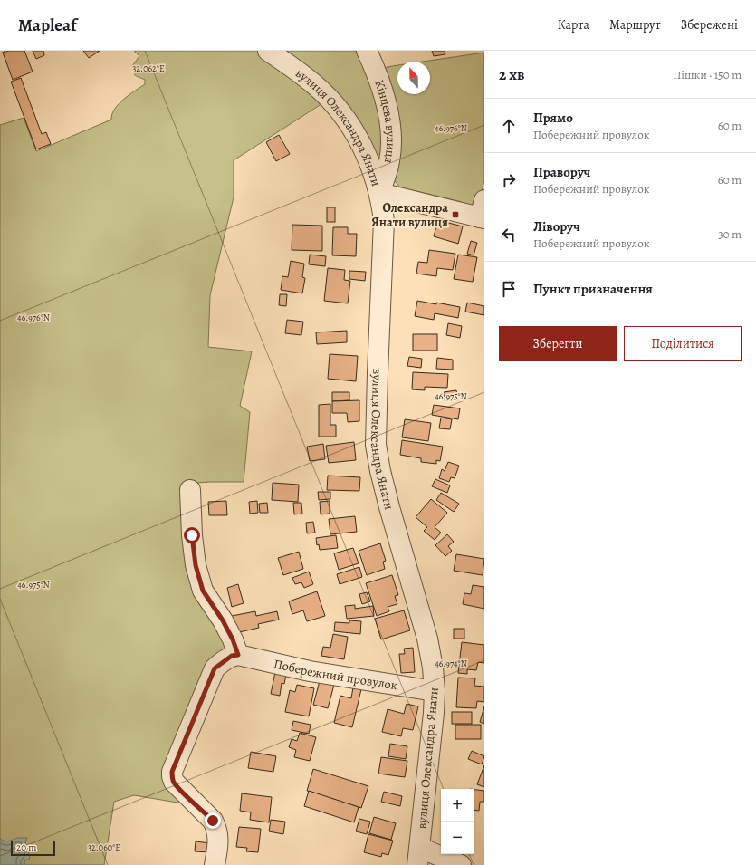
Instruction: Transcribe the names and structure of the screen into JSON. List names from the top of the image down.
{
  "streets": {
    "street": ["Кінцева вулиця", "вулиця Олександра Янати", "Побережний провулок"]
  },
  "crossings": [
    ["Кінцева вулиця", "вулиця Олександра Янати"],
    ["вулиця Олександра Янати", "Побережний провулок"]
  ],
  "places": {
    "transit": ["Олександра Янати вулиця"]
  },
  "scale_bar": "20 m",
  "north": "top",
  "page": {
    "header": "Mapleaf",
    "nav": ["Карта", "Маршрут", "Збережені"],
    "heading": ["2 хв", "Пішки · 150 m"],
    "list": [
      ["Прямо", "Побережний провулок", "60 m"],
      ["Праворуч", "Побережний провулок", "60 m"],
      ["Ліворуч", "Побережний провулок", "30 m"],
      "Пункт призначення"
    ],
    "buttons": ["Зберегти", "Поділитися"],
    "map_buttons": ["+", "−"],
    "scale": "20 m"
  },
  "coordinates": [
    "32.062°E",
    "46.976°N",
    "46.975°N",
    "46.974°N",
    "32.060°E"
  ]
}
